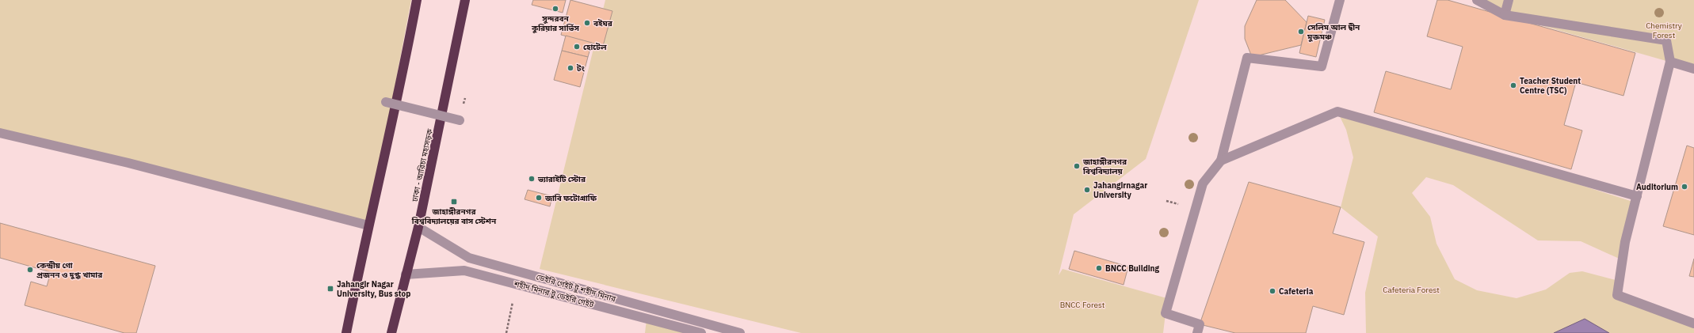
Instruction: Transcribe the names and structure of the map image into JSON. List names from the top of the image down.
{
  "streets": {
    "highway": ["ঢাকা - আরিচা মহাসড়ক"],
    "street": ["ডেইরি গেইট টু শহীদ মিনার", "শহীদ মিনার টু ডেইরি গেইট"]
  },
  "crossings": [
    ["ঢাকা - আরিচা মহাসড়ক", "ডেইরি গেইট টু শহীদ মিনার"],
    ["ঢাকা - আরিচা মহাসড়ক", "শহীদ মিনার টু ডেইরি গেইট"]
  ],
  "parks": ["Chemistry Forest", "Cafeteria Forest", "BNCC Forest"],
  "places": {
    "other": [
      "সুন্দরবন কুরিয়ার সার্ভিস",
      "বইঘর",
      "সেলিম আল দ্বীন মুক্তমঞ্চ",
      "হোটেল",
      "টং",
      "Teacher Student Centre (TSC)",
      "জাহাঙ্গীরনগর বিশ্ববিদ্যালয়",
      "ভ্যারাইটি স্টোর",
      "Auditorium",
      "Jahangirnagar University",
      "জাবি ফটোগ্রাফি",
      "BNCC Building",
      "কেন্দ্রীয় গো প্রজনন ও দুগ্ধ খামার",
      "Cafeteria"
    ],
    "transit": ["জাহাঙ্গীরনগর বিশ্ববিদ্যালয়ের বাস স্টেশন", "Jahangir Nagar University, Bus stop"]
  }
}
